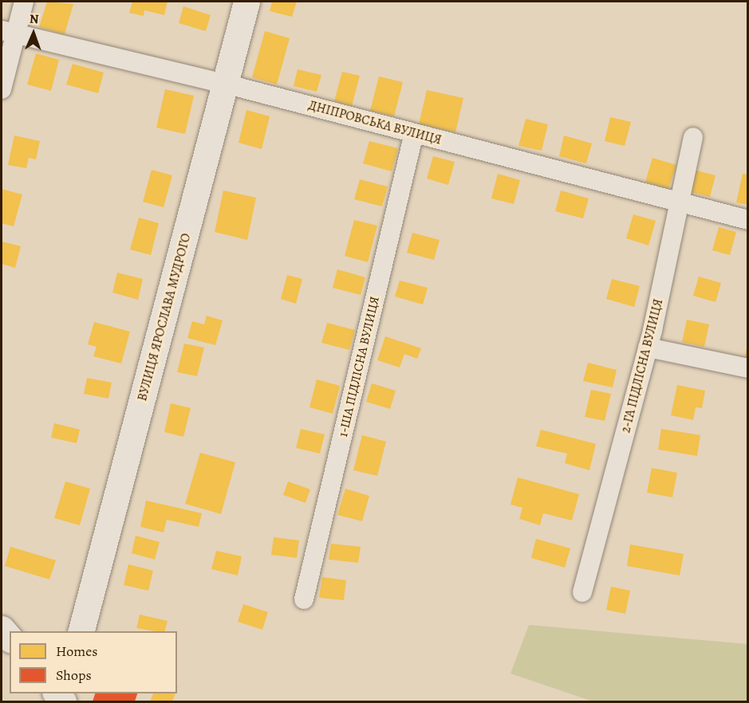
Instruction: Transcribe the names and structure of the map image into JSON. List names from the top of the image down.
{
  "streets": {
    "street": [
      "ДНІПРОВСЬКА ВУЛИЦЯ",
      "ВУЛИЦЯ ЯРОСЛАВА МУДРОГО",
      "2-ГА ПІДЛІСНА ВУЛИЦЯ",
      "1-ША ПІДЛІСНА ВУЛИЦЯ"
    ]
  },
  "crossings": [
    ["ДНІПРОВСЬКА ВУЛИЦЯ", "ВУЛИЦЯ ЯРОСЛАВА МУДРОГО"],
    ["ДНІПРОВСЬКА ВУЛИЦЯ", "2-ГА ПІДЛІСНА ВУЛИЦЯ"],
    ["ДНІПРОВСЬКА ВУЛИЦЯ", "1-ША ПІДЛІСНА ВУЛИЦЯ"]
  ],
  "legend": ["Homes", "Shops"],
  "north": "top"
}
